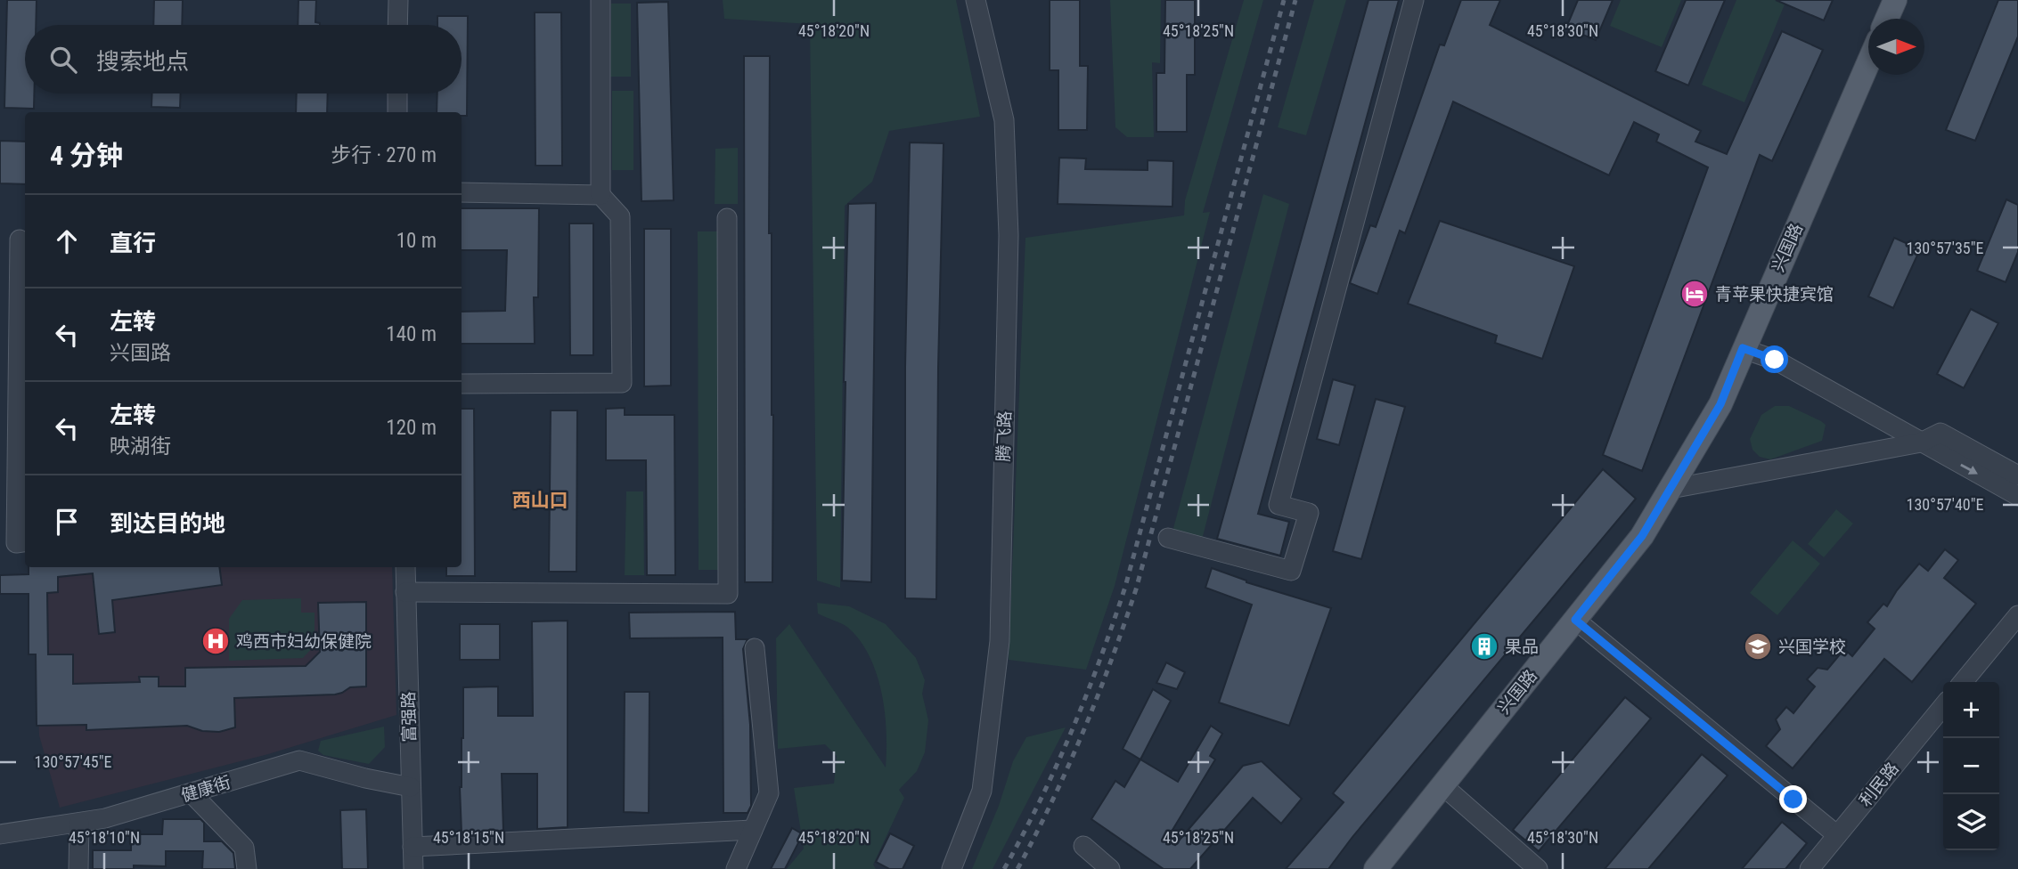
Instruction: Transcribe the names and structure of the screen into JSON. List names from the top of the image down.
{
  "streets": {
    "main road": ["兴国路"],
    "street": [
      "腾飞路",
      "富强路",
      "利民路",
      "健康街"
    ]
  },
  "crossings": [
    ["富强路", "健康街"]
  ],
  "districts": ["西山口"],
  "places": {
    "hotel": ["青苹果快捷宾馆"],
    "hospital": ["鸡西市妇幼保健院"],
    "building": ["果品"],
    "school or university": ["兴国学校"]
  },
  "north": "right",
  "page": {
    "search": "搜索地点",
    "heading": ["4 分钟", "步行 · 270 m"],
    "list": [
      ["直行", "10 m"],
      ["左转", "兴国路", "140 m"],
      ["左转", "映湖街", "120 m"],
      "到达目的地"
    ],
    "map_buttons": ["+", "−"]
  },
  "coordinates": [
    "45°18'20\"N",
    "45°18'25\"N",
    "45°18'30\"N",
    "130°57'35\"E",
    "130°57'40\"E",
    "130°57'45\"E",
    "45°18'10\"N",
    "45°18'15\"N"
  ]
}
